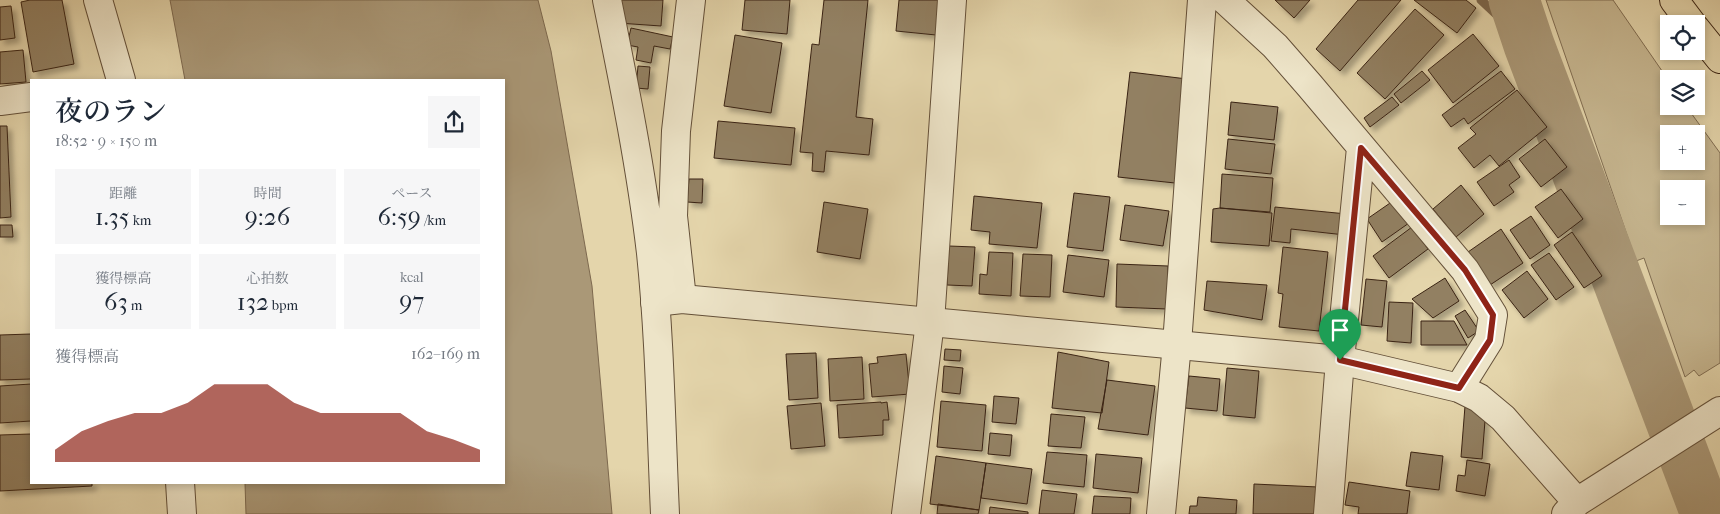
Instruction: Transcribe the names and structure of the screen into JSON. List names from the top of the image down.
{
  "page": {
    "map_buttons": ["+", "−"],
    "heading": ["夜のラン", "18:52 · 9 × 150 m"],
    "stats": [
      ["距離", "1.35 km"],
      ["時間", "9:26"],
      ["ペース", "6:59 /km"],
      ["獲得標高", "63 m"],
      ["心拍数", "132 bpm"],
      ["kcal", "97"]
    ],
    "chart": ["獲得標高", "162–169 m"]
  }
}
